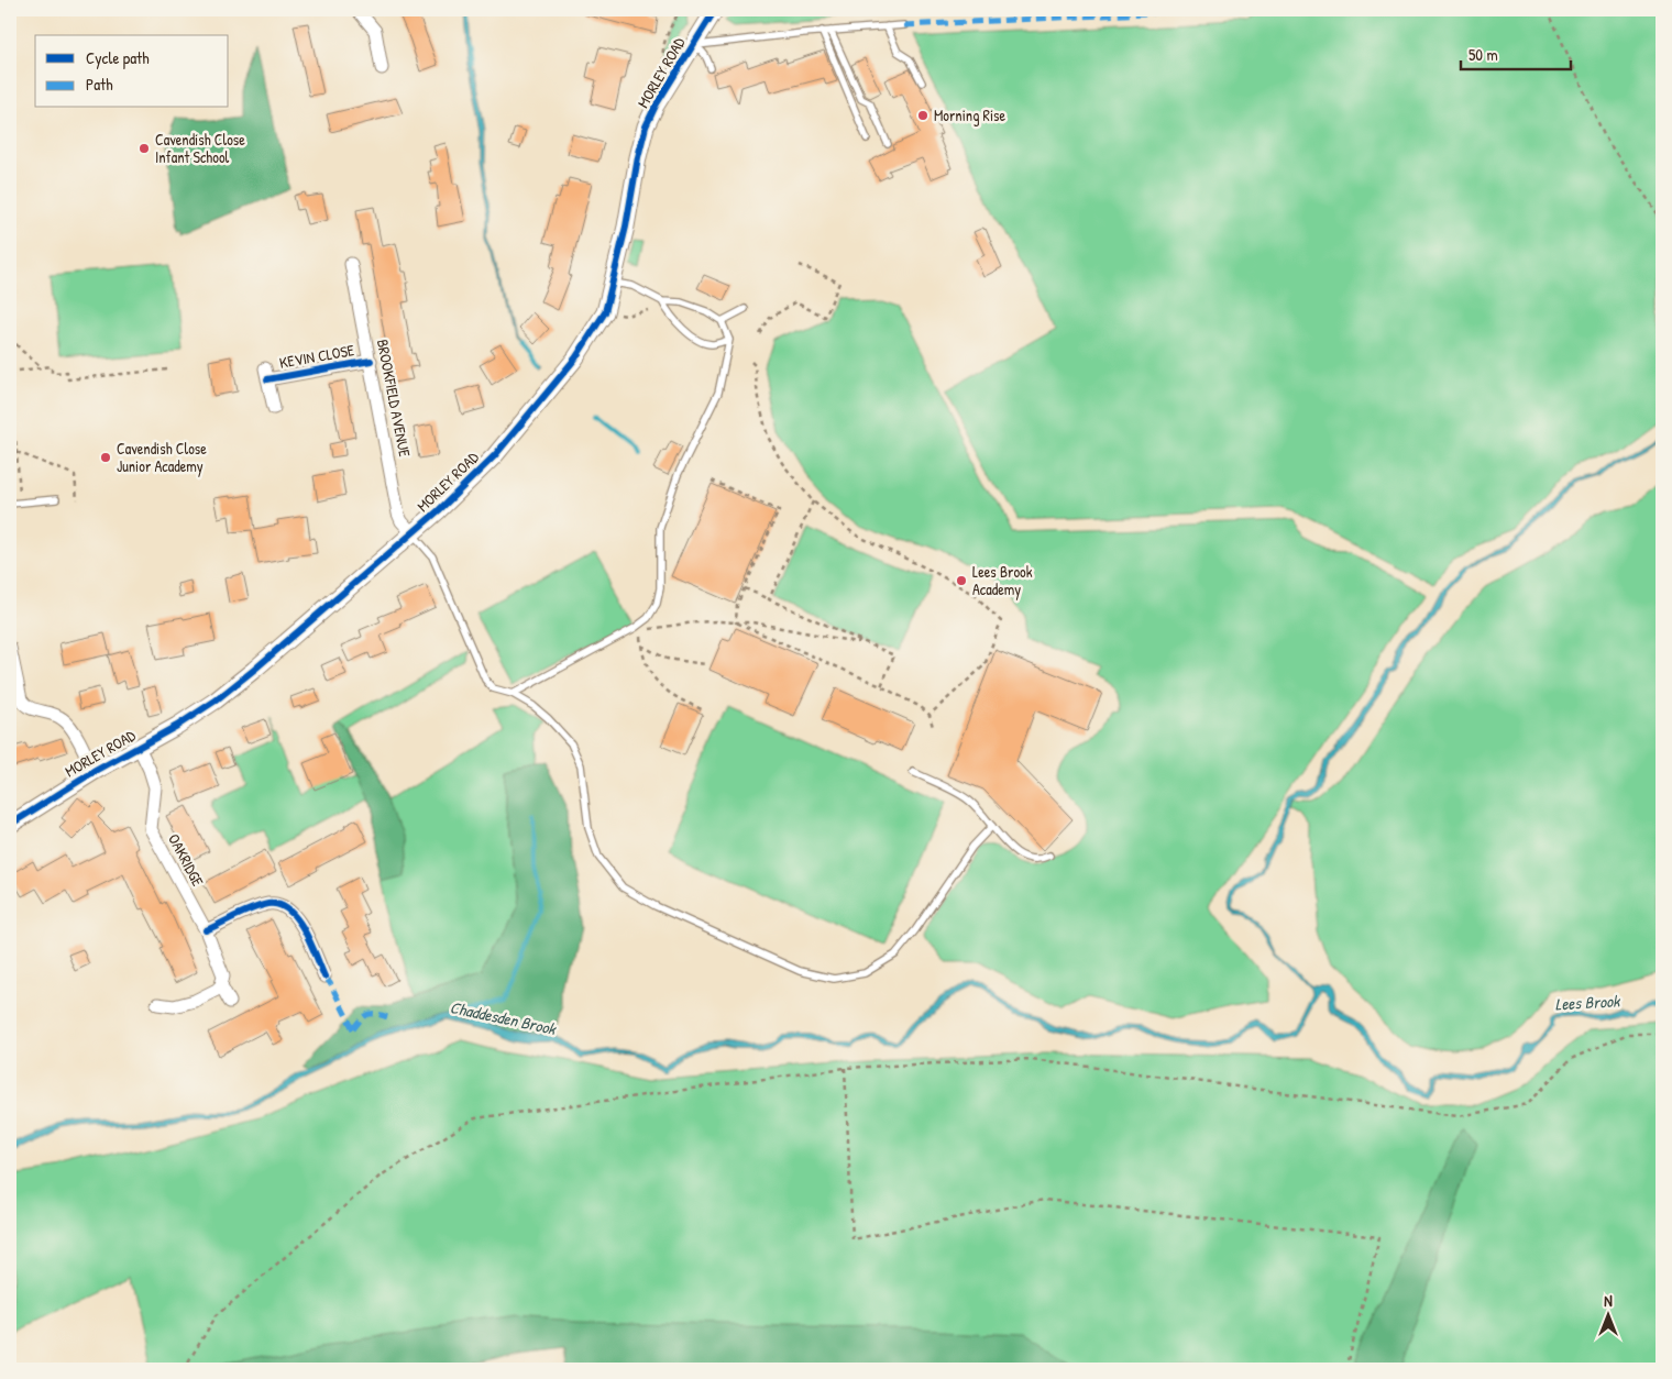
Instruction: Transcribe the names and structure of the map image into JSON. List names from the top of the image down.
{
  "streets": {
    "street": [
      "MORLEY ROAD",
      "KEVIN CLOSE",
      "BROOKFIELD AVENUE",
      "OAKRIDGE"
    ]
  },
  "crossings": [
    ["MORLEY ROAD", "BROOKFIELD AVENUE"],
    ["MORLEY ROAD", "OAKRIDGE"],
    ["KEVIN CLOSE", "BROOKFIELD AVENUE"]
  ],
  "water": ["Lees Brook", "Chaddesden Brook"],
  "places": [
    "Morning Rise",
    "Cavendish Close Infant School",
    "Cavendish Close Junior Academy",
    "Lees Brook Academy"
  ],
  "legend": ["Cycle path", "Path"],
  "scale_bar": "50 m",
  "north": "top"
}
